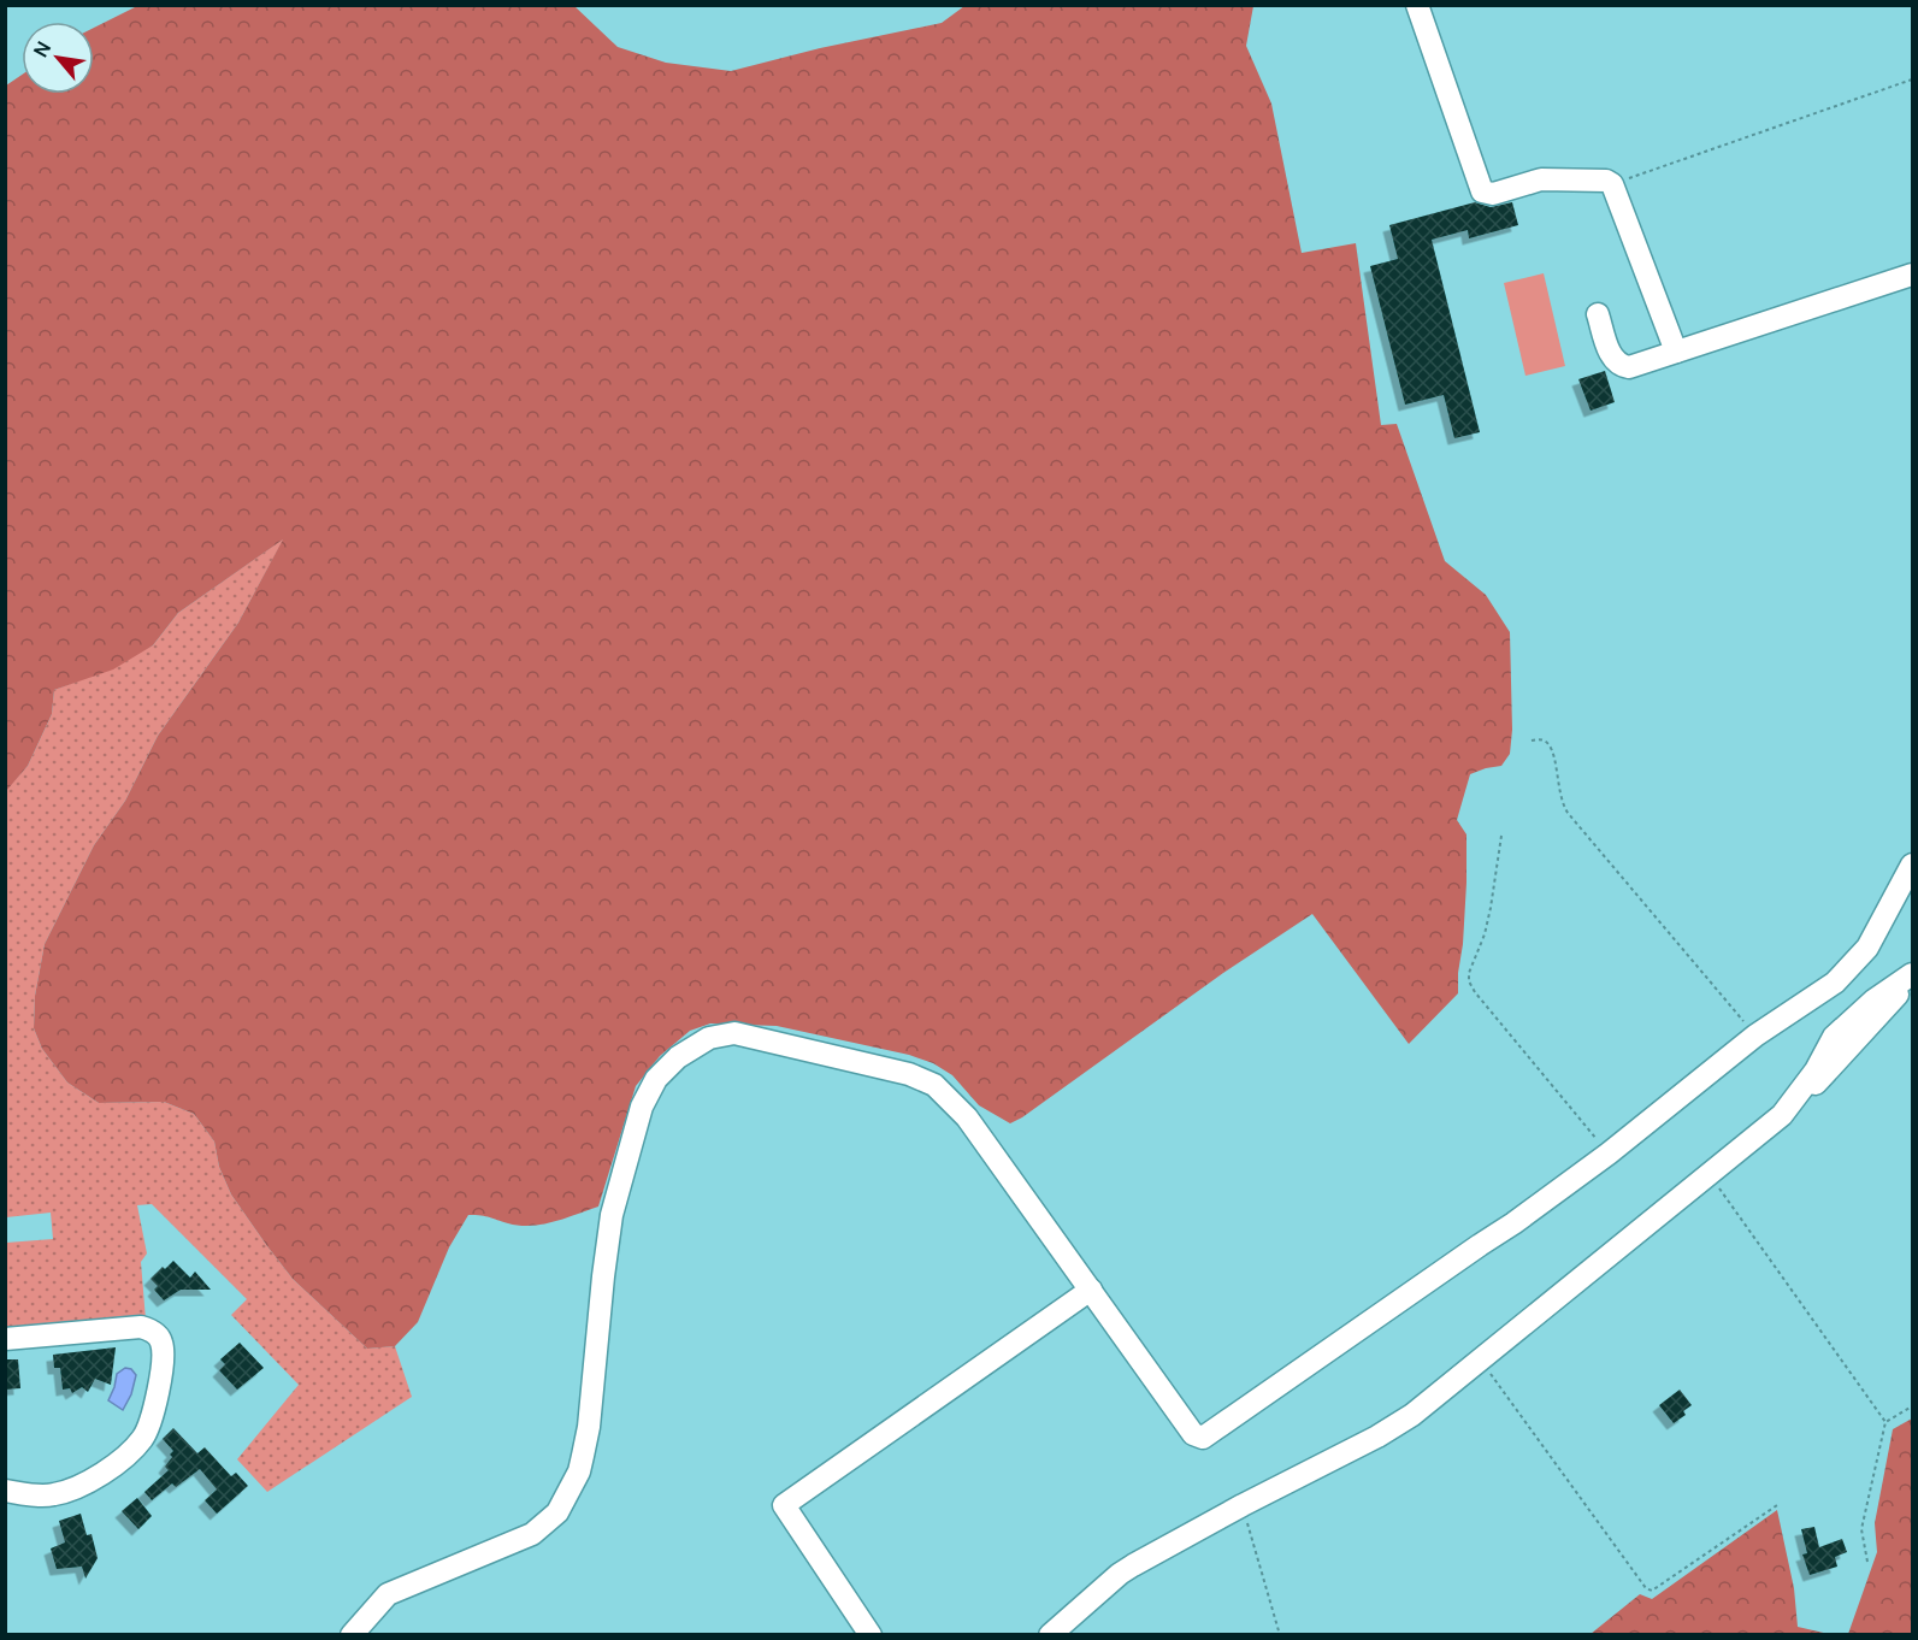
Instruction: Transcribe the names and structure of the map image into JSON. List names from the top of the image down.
{
  "north": "top left"
}
